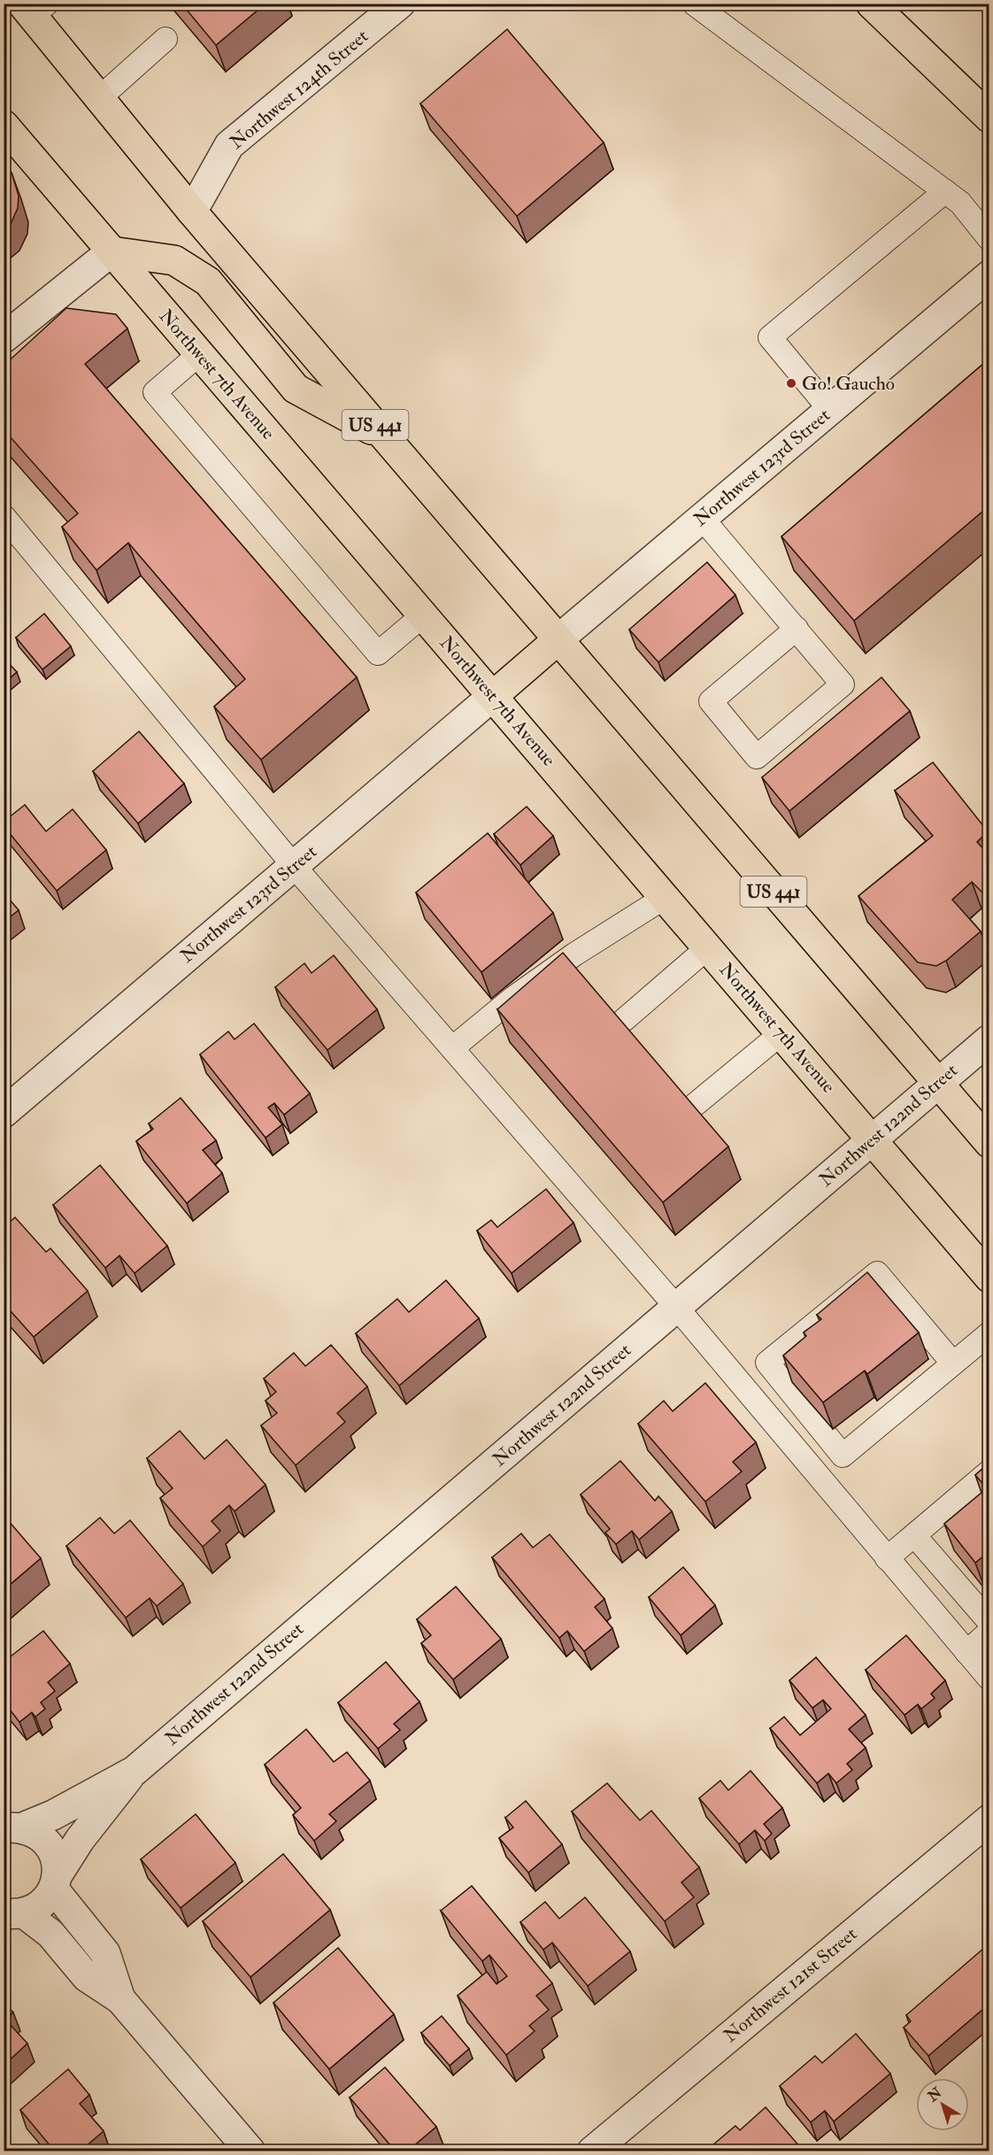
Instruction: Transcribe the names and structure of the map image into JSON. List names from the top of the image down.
{
  "streets": {
    "main road": ["Northwest 7th Avenue", "US 441"],
    "street": [
      "Northwest 124th Street",
      "Northwest 123rd Street",
      "Northwest 122nd Street",
      "Northwest 121st Street"
    ]
  },
  "crossings": [
    ["Northwest 124th Street", "US 441"],
    ["Northwest 7th Avenue", "Northwest 123rd Street"],
    ["Northwest 7th Avenue", "Northwest 122nd Street"],
    ["US 441", "Northwest 123rd Street"],
    ["US 441", "Northwest 122nd Street"]
  ],
  "places": ["Go! Gaucho"],
  "north": "top left"
}
